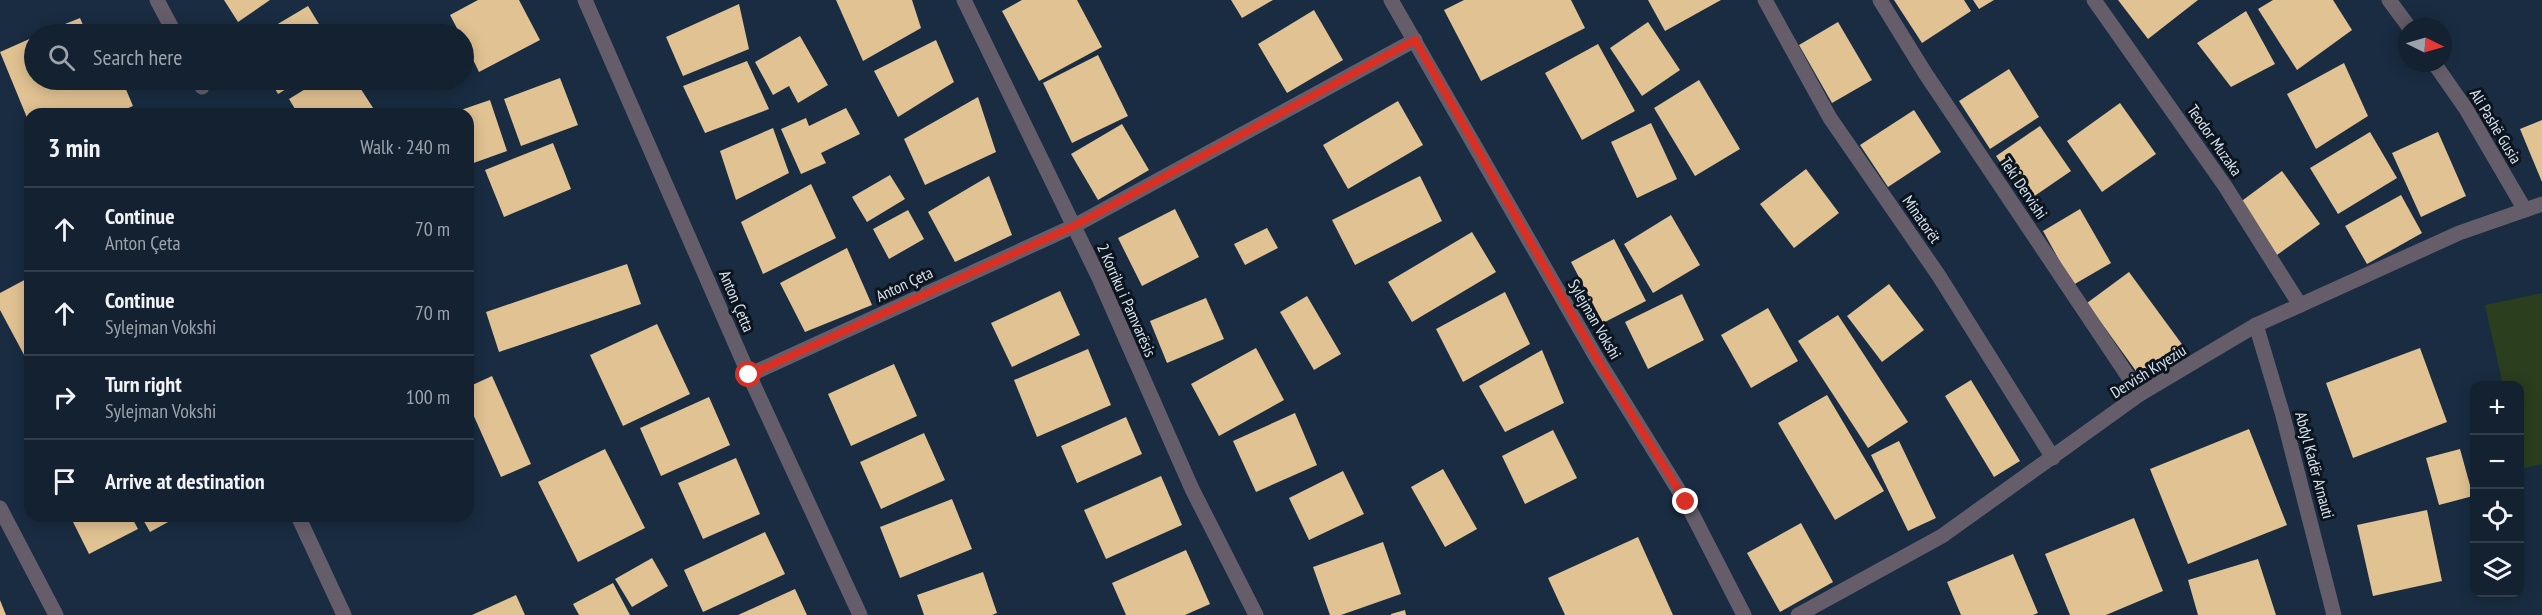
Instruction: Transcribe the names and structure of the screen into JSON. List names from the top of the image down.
{
  "streets": {
    "street": [
      "Ali Pashë Gusia",
      "Teodor Muzaka",
      "Teki Dervishi",
      "Minatorët",
      "Anton Çeta",
      "2 Korriku i Pamvarësis",
      "Anton Çetta",
      "Sylejman Vokshi",
      "Dervish Kryeziu",
      "Abdyl Kadër Arnauti"
    ]
  },
  "crossings": [
    ["Ali Pashë Gusia", "Dervish Kryeziu"],
    ["Teodor Muzaka", "Dervish Kryeziu"],
    ["Teki Dervishi", "Dervish Kryeziu"],
    ["Minatorët", "Dervish Kryeziu"],
    ["Anton Çeta", "2 Korriku i Pamvarësis"],
    ["Anton Çeta", "Anton Çetta"],
    ["Dervish Kryeziu", "Abdyl Kadër Arnauti"]
  ],
  "north": "right",
  "page": {
    "search": "Search here",
    "heading": ["3 min", "Walk · 240 m"],
    "list": [
      ["Continue", "Anton Çeta", "70 m"],
      ["Continue", "Sylejman Vokshi", "70 m"],
      ["Turn right", "Sylejman Vokshi", "100 m"],
      "Arrive at destination"
    ],
    "map_buttons": ["+", "−"]
  }
}
